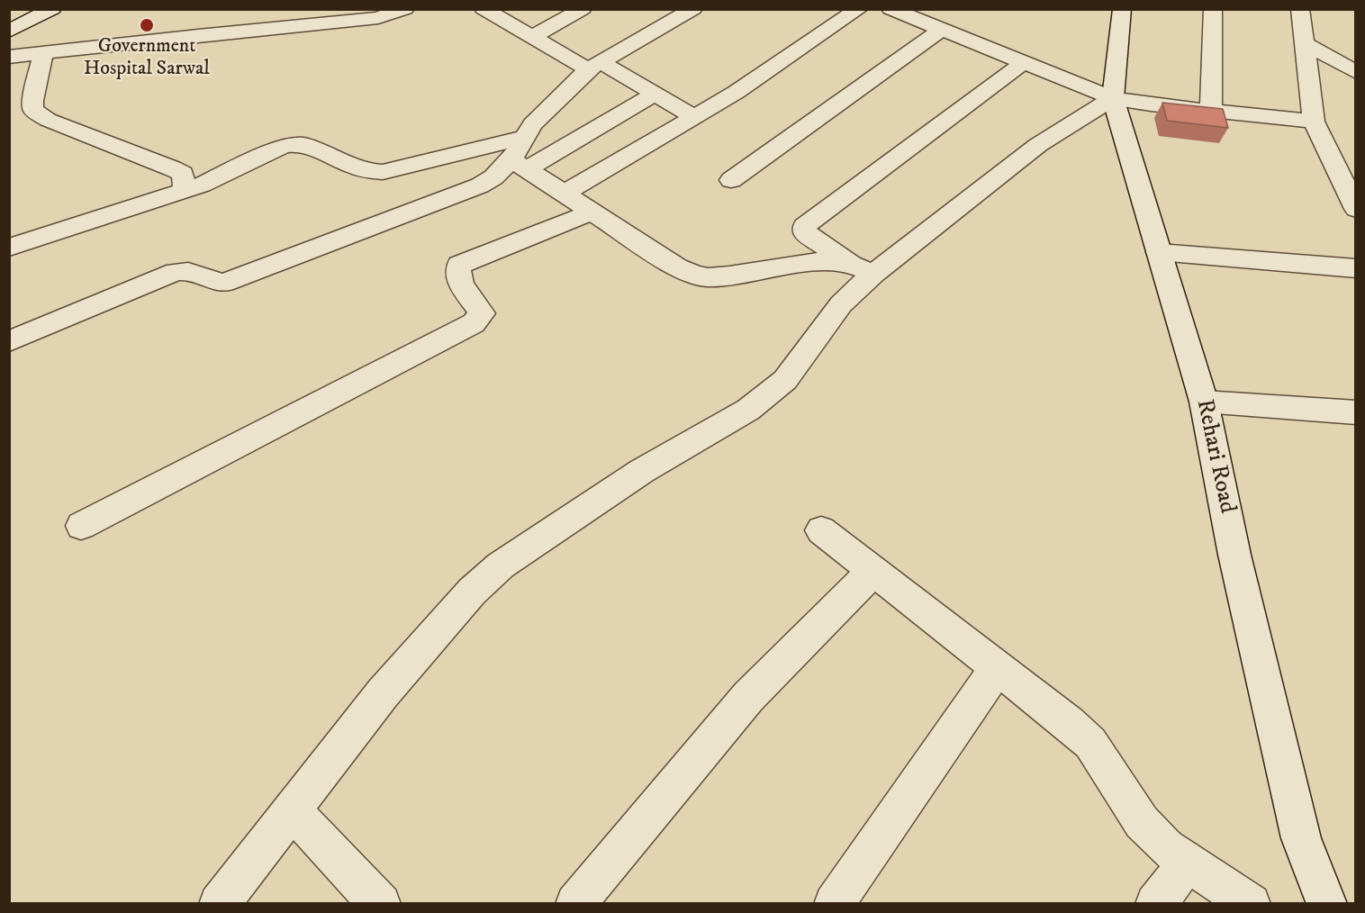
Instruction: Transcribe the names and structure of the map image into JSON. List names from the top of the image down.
{
  "streets": {
    "street": ["Rehari Road"]
  },
  "places": ["Government Hospital Sarwal"]
}
